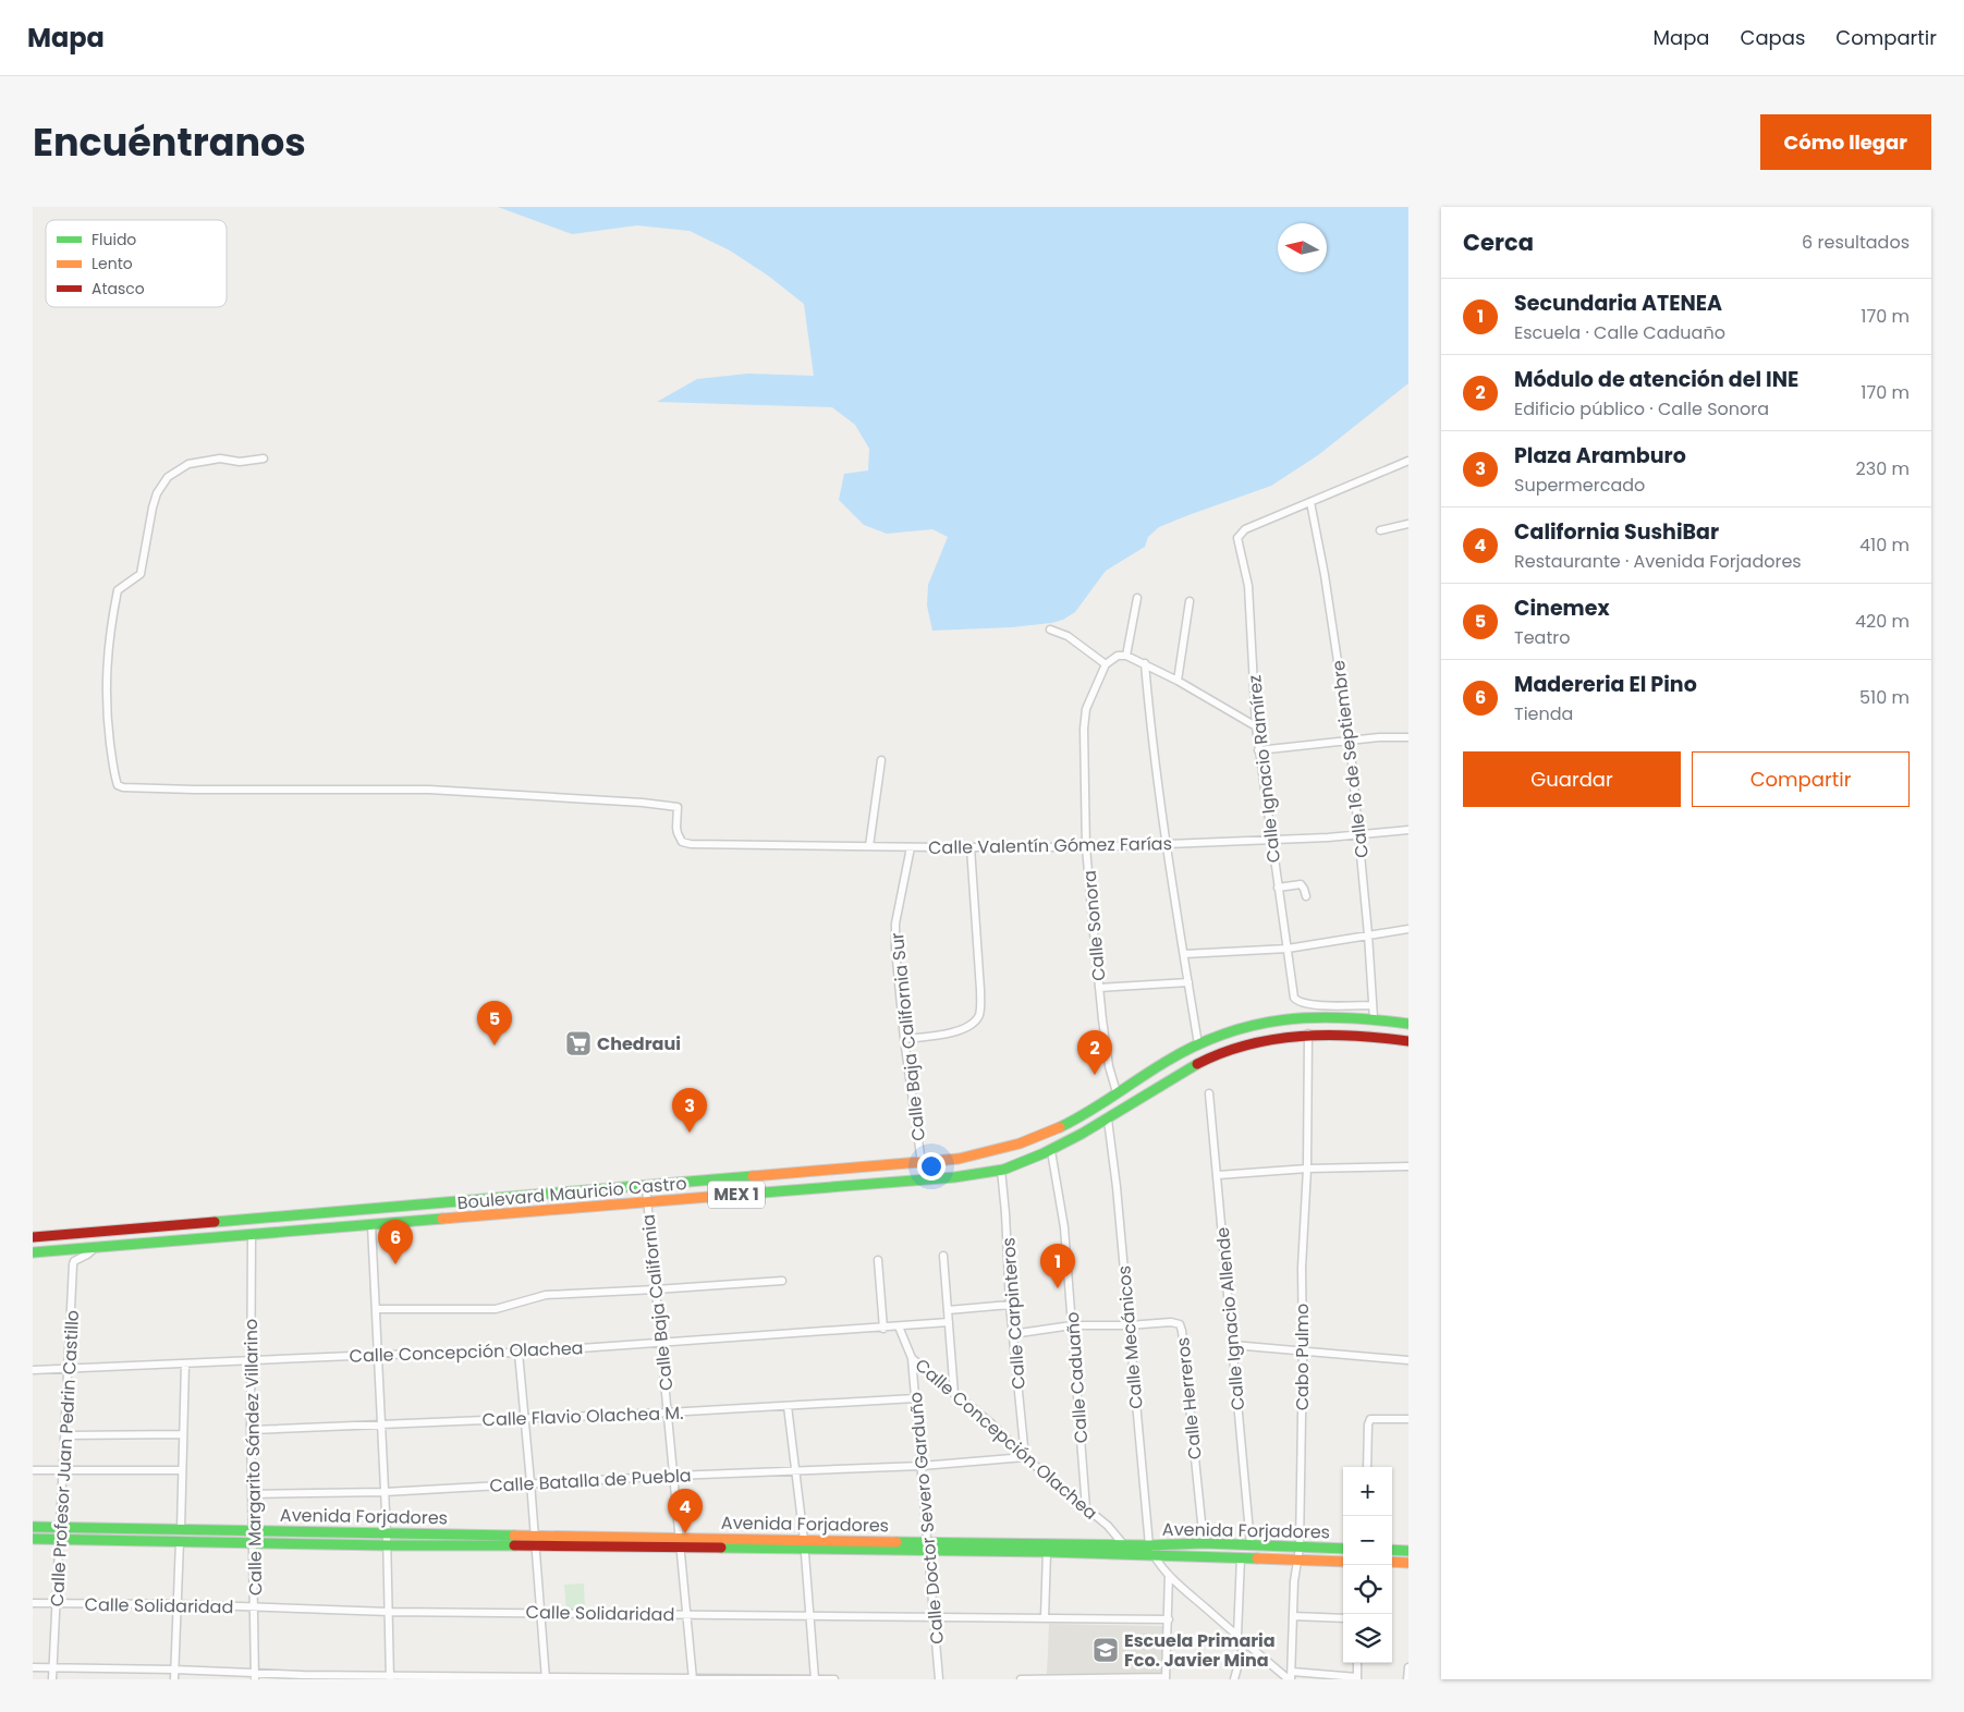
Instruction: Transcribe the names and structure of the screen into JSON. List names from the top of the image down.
{
  "streets": {
    "main road": ["Boulevard Mauricio Castro", "MEX 1", "Avenida Forjadores"],
    "street": [
      "Calle 16 de Septiembre",
      "Calle Ignacio Ramírez",
      "Calle Valentín Gómez Farías",
      "Calle Sonora",
      "Calle Baja California Sur",
      "Calle Baja California",
      "Calle Carpinteros",
      "Calle Ignacio Allende",
      "Calle Mecánicos",
      "Calle Concepción Olachea",
      "Cabo Pulmo",
      "Calle Caduaño",
      "Calle Herreros",
      "Calle Flavio Olachea M.",
      "Calle Margarito Sández Villarino",
      "Calle Profesor Juan Pedrin Castillo",
      "Calle Batalla de Puebla",
      "Calle Doctor Severo Garduño",
      "Calle Solidaridad"
    ]
  },
  "crossings": [
    ["Calle 16 de Septiembre", "Calle Ignacio Ramírez"],
    ["Calle 16 de Septiembre", "Calle Valentín Gómez Farías"],
    ["Calle 16 de Septiembre", "Boulevard Mauricio Castro"],
    ["Calle Ignacio Ramírez", "Calle Valentín Gómez Farías"],
    ["Calle Valentín Gómez Farías", "Calle Sonora"],
    ["Calle Valentín Gómez Farías", "Calle Baja California Sur"],
    ["Calle Sonora", "Boulevard Mauricio Castro"],
    ["Calle Baja California Sur", "Boulevard Mauricio Castro"],
    ["Boulevard Mauricio Castro", "Calle Baja California"],
    ["Boulevard Mauricio Castro", "Calle Carpinteros"],
    ["Boulevard Mauricio Castro", "Calle Mecánicos"],
    ["Boulevard Mauricio Castro", "Cabo Pulmo"],
    ["Boulevard Mauricio Castro", "Calle Caduaño"],
    ["Boulevard Mauricio Castro", "Calle Margarito Sández Villarino"],
    ["Boulevard Mauricio Castro", "Calle Profesor Juan Pedrin Castillo"],
    ["Calle Baja California", "Calle Concepción Olachea"],
    ["Calle Baja California", "Calle Flavio Olachea M."],
    ["Calle Baja California", "Calle Batalla de Puebla"],
    ["Calle Baja California", "Avenida Forjadores"],
    ["Calle Baja California", "Calle Solidaridad"],
    ["Calle Carpinteros", "Calle Concepción Olachea"],
    ["Calle Carpinteros", "Calle Herreros"],
    ["Calle Carpinteros", "Calle Batalla de Puebla"],
    ["Calle Ignacio Allende", "Avenida Forjadores"],
    ["Calle Mecánicos", "Calle Herreros"],
    ["Calle Mecánicos", "Avenida Forjadores"],
    ["Calle Concepción Olachea", "Calle Caduaño"],
    ["Calle Concepción Olachea", "Calle Margarito Sández Villarino"],
    ["Calle Concepción Olachea", "Calle Profesor Juan Pedrin Castillo"],
    ["Calle Concepción Olachea", "Calle Batalla de Puebla"],
    ["Calle Concepción Olachea", "Avenida Forjadores"],
    ["Calle Concepción Olachea", "Calle Doctor Severo Garduño"],
    ["Cabo Pulmo", "Avenida Forjadores"],
    ["Calle Caduaño", "Calle Herreros"],
    ["Calle Herreros", "Avenida Forjadores"],
    ["Calle Flavio Olachea M.", "Calle Margarito Sández Villarino"],
    ["Calle Flavio Olachea M.", "Calle Doctor Severo Garduño"],
    ["Calle Margarito Sández Villarino", "Calle Batalla de Puebla"],
    ["Calle Margarito Sández Villarino", "Avenida Forjadores"],
    ["Calle Margarito Sández Villarino", "Calle Solidaridad"],
    ["Calle Profesor Juan Pedrin Castillo", "Avenida Forjadores"],
    ["Calle Profesor Juan Pedrin Castillo", "Calle Solidaridad"],
    ["Calle Batalla de Puebla", "Calle Doctor Severo Garduño"],
    ["Avenida Forjadores", "Calle Doctor Severo Garduño"],
    ["Calle Doctor Severo Garduño", "Calle Solidaridad"]
  ],
  "places": {
    "supermarket": ["Chedraui"],
    "school or university": ["Escuela Primaria Fco. Javier Mina"]
  },
  "legend": ["Fluido", "Lento", "Atasco"],
  "north": "left",
  "page": {
    "header": "Mapa",
    "nav": ["Mapa", "Capas", "Compartir"],
    "title": "Encuéntranos",
    "buttons": [
      "Cómo llegar",
      ["Guardar", "Compartir"]
    ],
    "heading": ["Cerca", "6 resultados"],
    "list": [
      {
        "mark": "1",
        "name": "Secundaria ATENEA",
        "note": "Escuela · Calle Caduaño",
        "value": "170 m"
      },
      {
        "mark": "2",
        "name": "Módulo de atención del INE",
        "note": "Edificio público · Calle Sonora",
        "value": "170 m"
      },
      {
        "mark": "3",
        "name": "Plaza Aramburo",
        "note": "Supermercado",
        "value": "230 m"
      },
      {
        "mark": "4",
        "name": "California SushiBar",
        "note": "Restaurante · Avenida Forjadores",
        "value": "410 m"
      },
      {
        "mark": "5",
        "name": "Cinemex",
        "note": "Teatro",
        "value": "420 m"
      },
      {
        "mark": "6",
        "name": "Madereria El Pino",
        "note": "Tienda",
        "value": "510 m"
      }
    ],
    "pins": [
      "5",
      "2",
      "3",
      "6",
      "1",
      "4"
    ],
    "map_buttons": ["+", "−"]
  }
}
